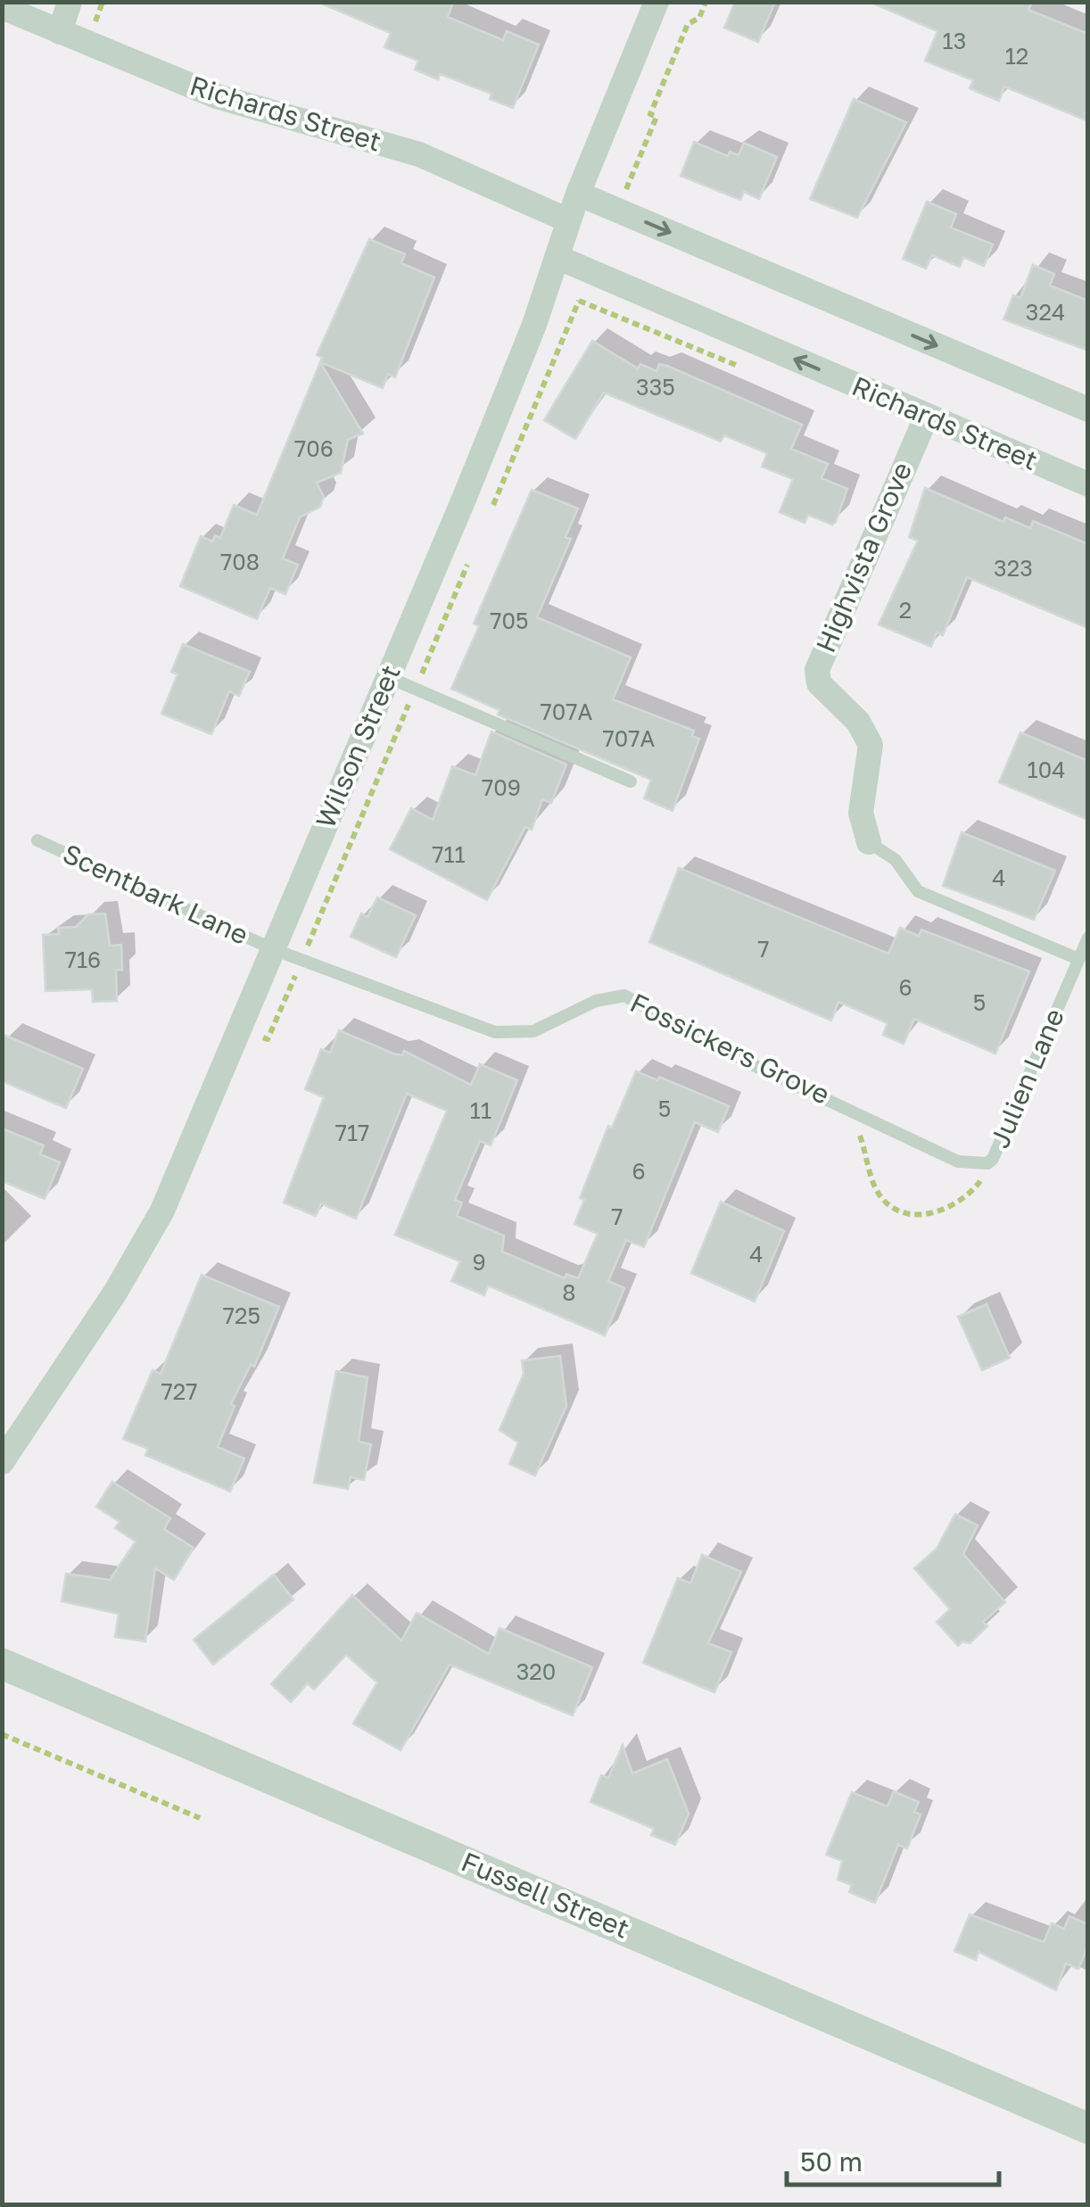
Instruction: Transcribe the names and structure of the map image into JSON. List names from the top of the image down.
{
  "streets": {
    "street": [
      "Richards Street",
      "Highvista Grove",
      "Wilson Street",
      "Fussell Street"
    ],
    "lane": ["Scentbark Lane", "Fossickers Grove", "Julien Lane"]
  },
  "crossings": [
    ["Richards Street", "Highvista Grove"],
    ["Richards Street", "Wilson Street"],
    ["Wilson Street", "Scentbark Lane"],
    ["Wilson Street", "Fossickers Grove"],
    ["Scentbark Lane", "Fossickers Grove"],
    ["Fossickers Grove", "Julien Lane"]
  ],
  "house_numbers": [
    "13",
    "12",
    "324",
    "335",
    "706",
    "708",
    "323",
    "2",
    "705",
    "707A",
    "707A",
    "104",
    "709",
    "711",
    "4",
    "7",
    "716",
    "6",
    "5",
    "5",
    "11",
    "717",
    "6",
    "7",
    "4",
    "9",
    "8",
    "725",
    "727",
    "320"
  ],
  "scale_bar": "50 m"
}
